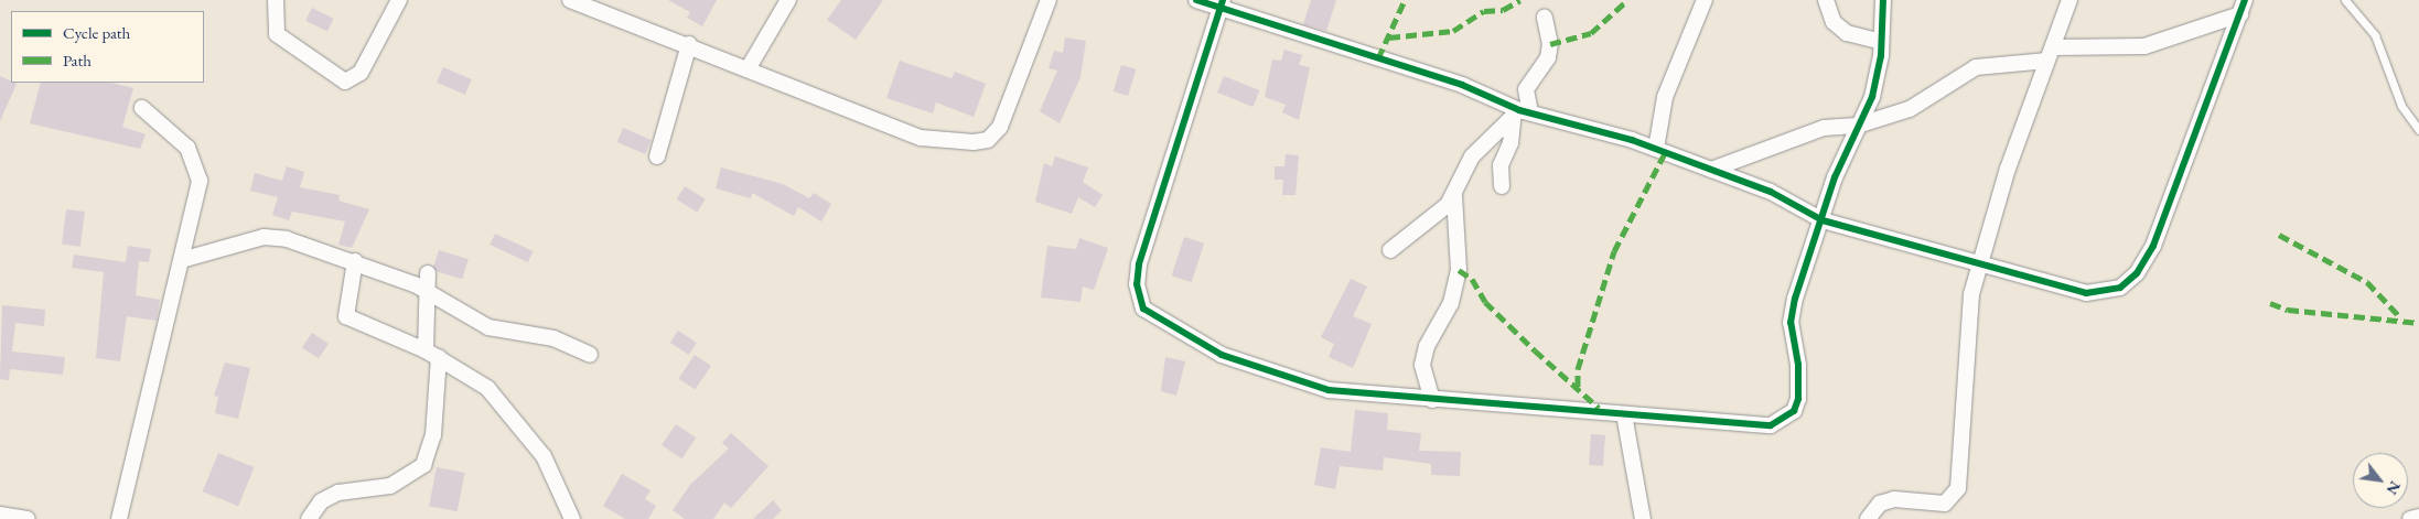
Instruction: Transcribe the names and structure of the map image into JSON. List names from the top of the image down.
{
  "legend": ["Cycle path", "Path"],
  "north": "bottom right"
}
